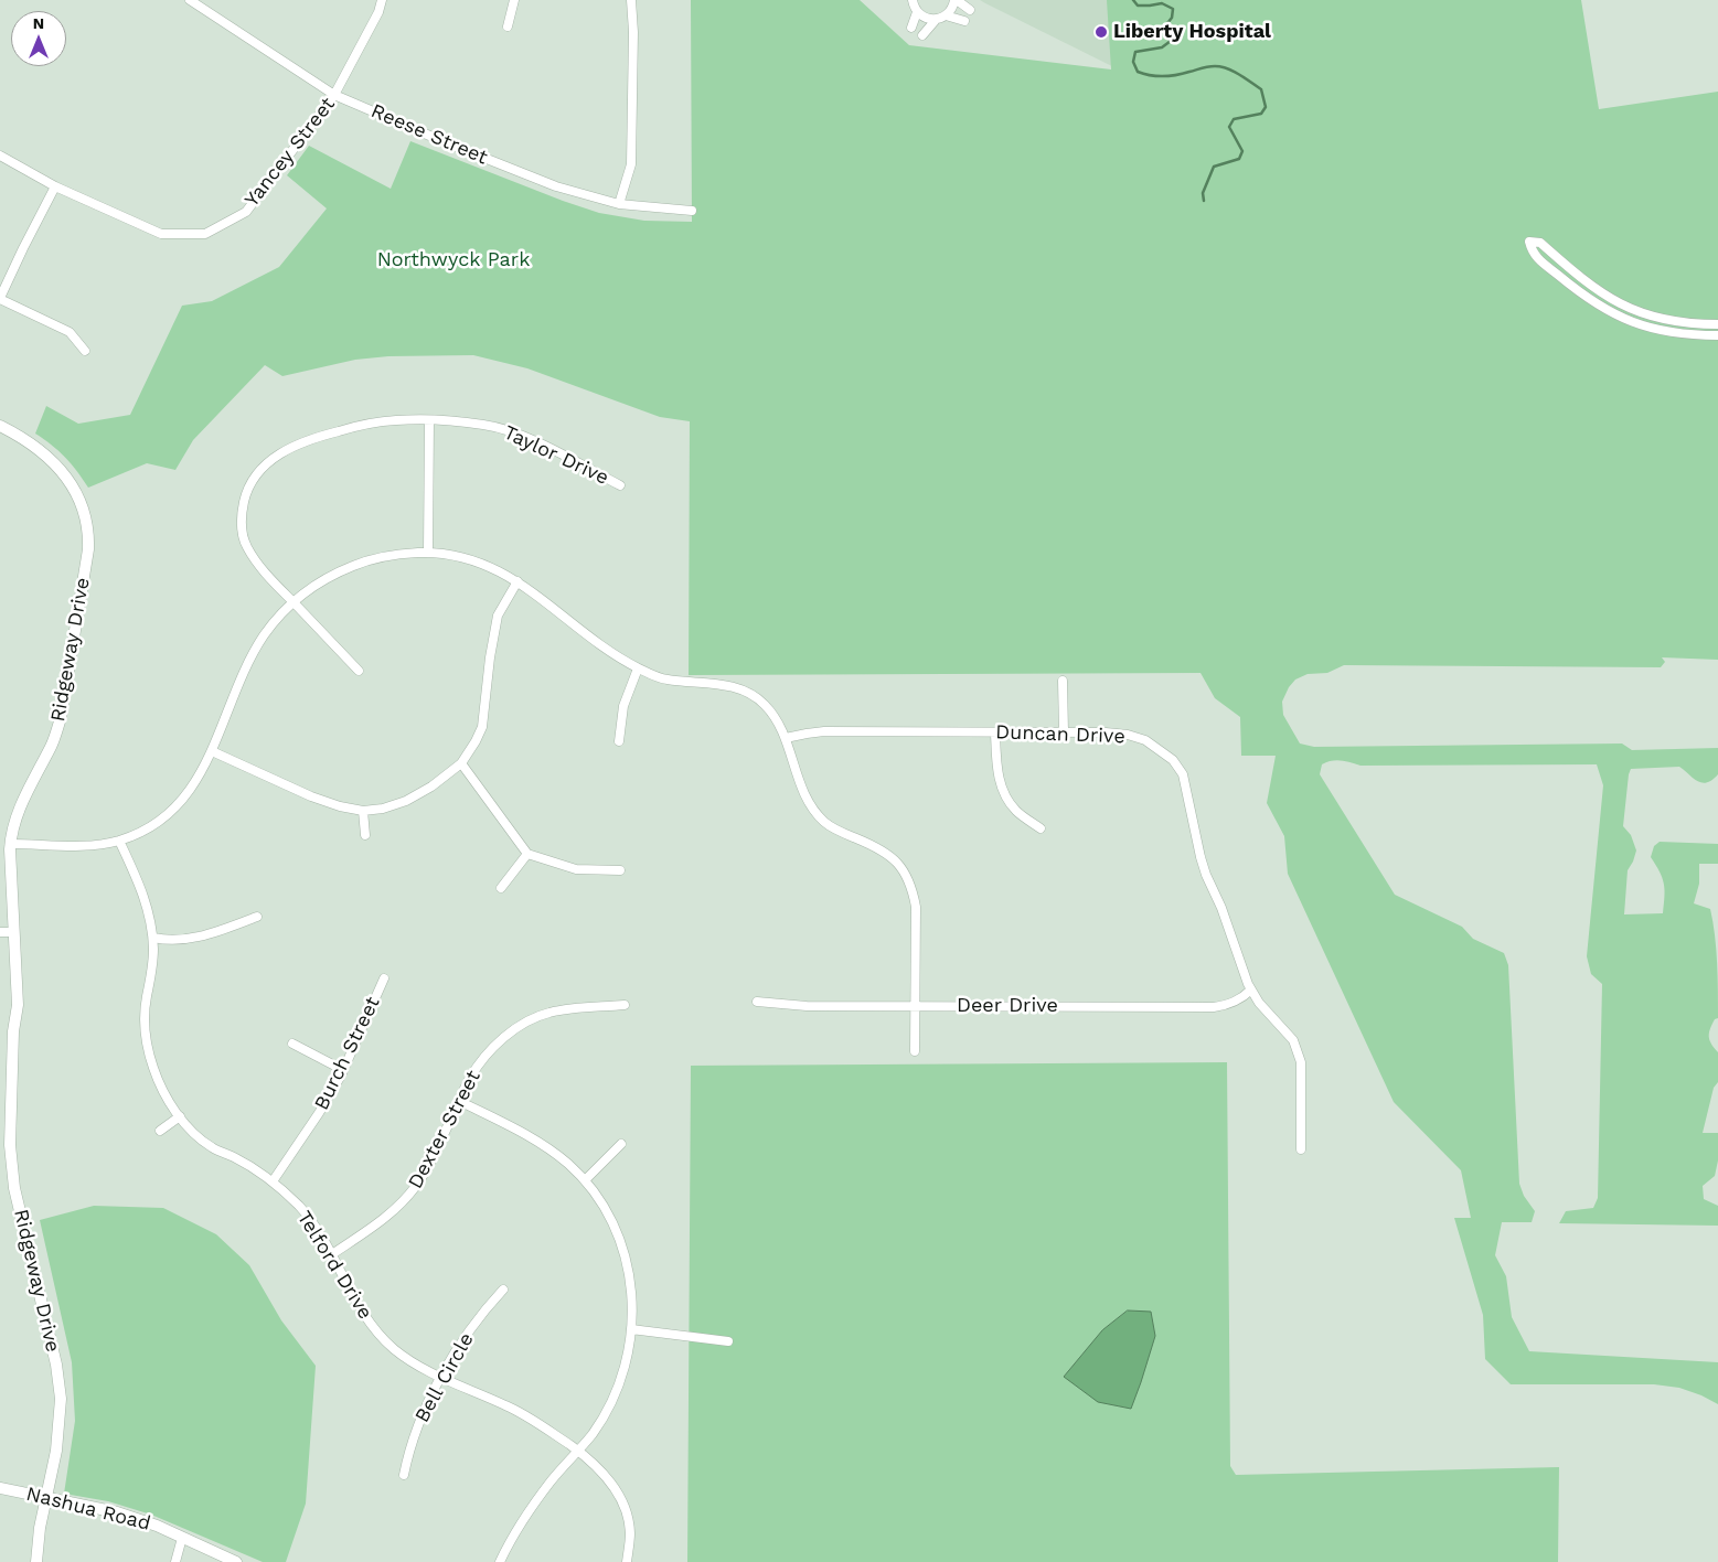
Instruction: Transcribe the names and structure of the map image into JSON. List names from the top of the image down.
{
  "streets": {
    "street": [
      "Reese Street",
      "Yancey Street",
      "Taylor Drive",
      "Ridgeway Drive",
      "Duncan Drive",
      "Deer Drive",
      "Burch Street",
      "Dexter Street",
      "Telford Drive",
      "Bell Circle",
      "Nashua Road"
    ]
  },
  "crossings": [
    ["Reese Street", "Yancey Street"],
    ["Ridgeway Drive", "Nashua Road"],
    ["Duncan Drive", "Deer Drive"],
    ["Burch Street", "Telford Drive"],
    ["Dexter Street", "Telford Drive"],
    ["Telford Drive", "Bell Circle"]
  ],
  "parks": ["Northwyck Park"],
  "places": ["Liberty Hospital"],
  "north": "top"
}
